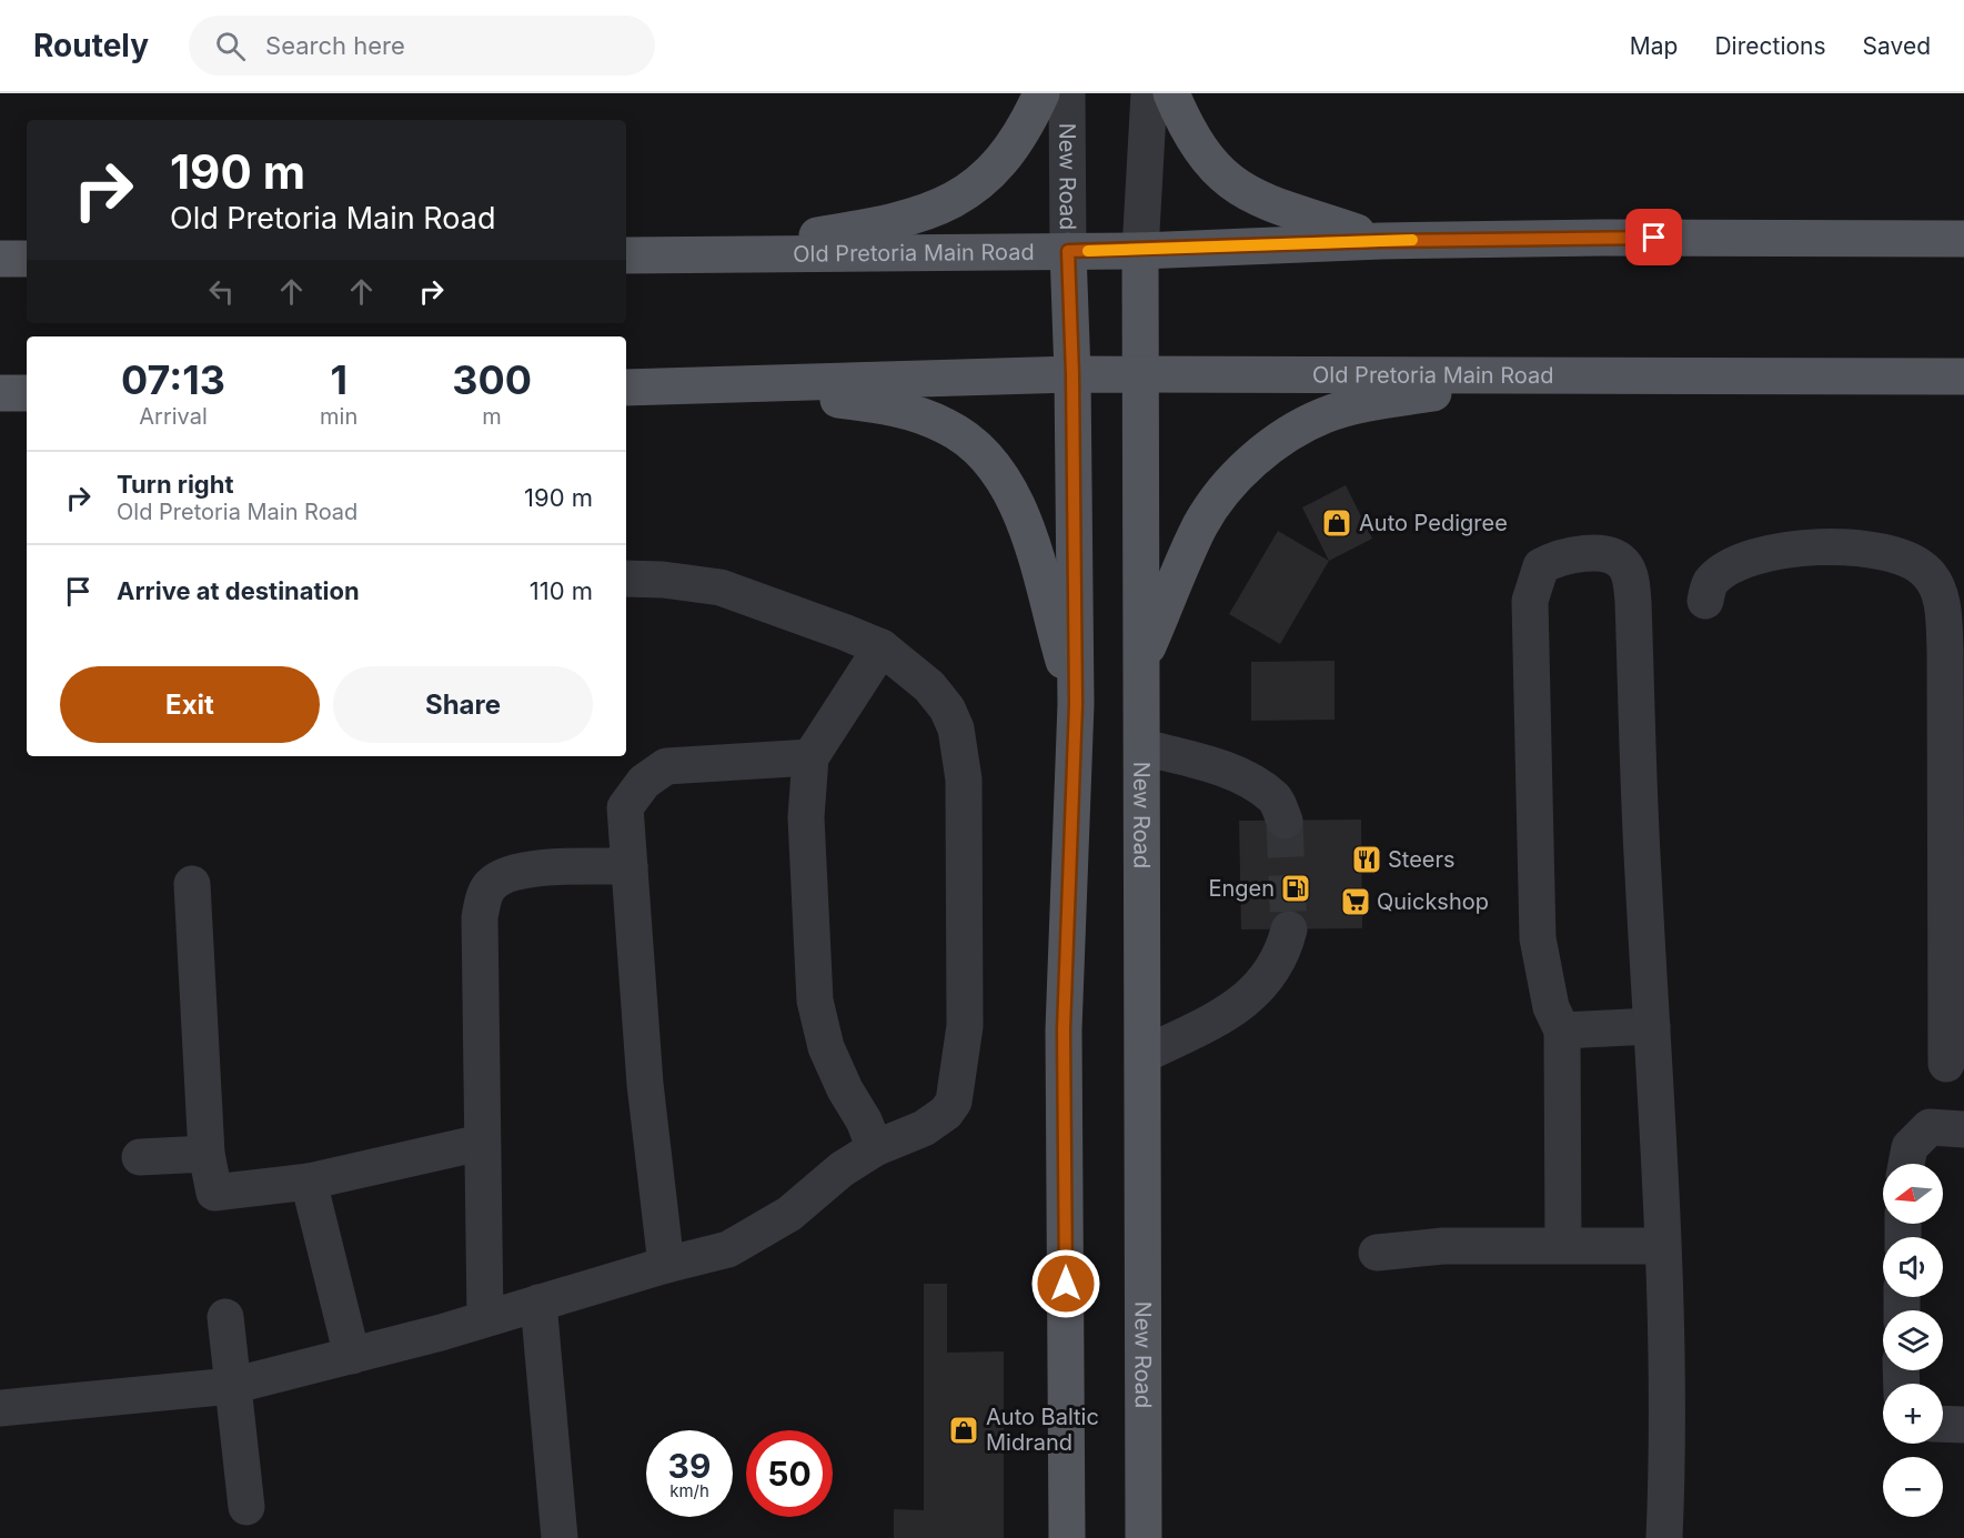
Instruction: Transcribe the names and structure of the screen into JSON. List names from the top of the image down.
{
  "streets": {
    "main road": ["New Road", "Old Pretoria Main Road"]
  },
  "crossings": [
    ["New Road", "Old Pretoria Main Road"]
  ],
  "places": {
    "shop": ["Auto Pedigree", "Auto Baltic Midrand"],
    "restaurant": ["Steers"],
    "fuel station": ["Engen"],
    "supermarket": ["Quickshop"]
  },
  "north": "left",
  "page": {
    "header": "Routely",
    "search": "Search here",
    "nav": ["Map", "Directions", "Saved"],
    "turn": ["190 m", "Old Pretoria Main Road"],
    "eta": [
      "07:13",
      "Arrival",
      "1",
      "min",
      "300",
      "m"
    ],
    "list": [
      {
        "name": "Turn right",
        "note": "Old Pretoria Main Road",
        "value": "190 m"
      },
      {
        "name": "Arrive at destination",
        "value": "110 m"
      }
    ],
    "buttons": ["Exit", "Share"],
    "map_buttons": ["+", "−"],
    "speed": "39 km/h",
    "limit": "50"
  }
}
